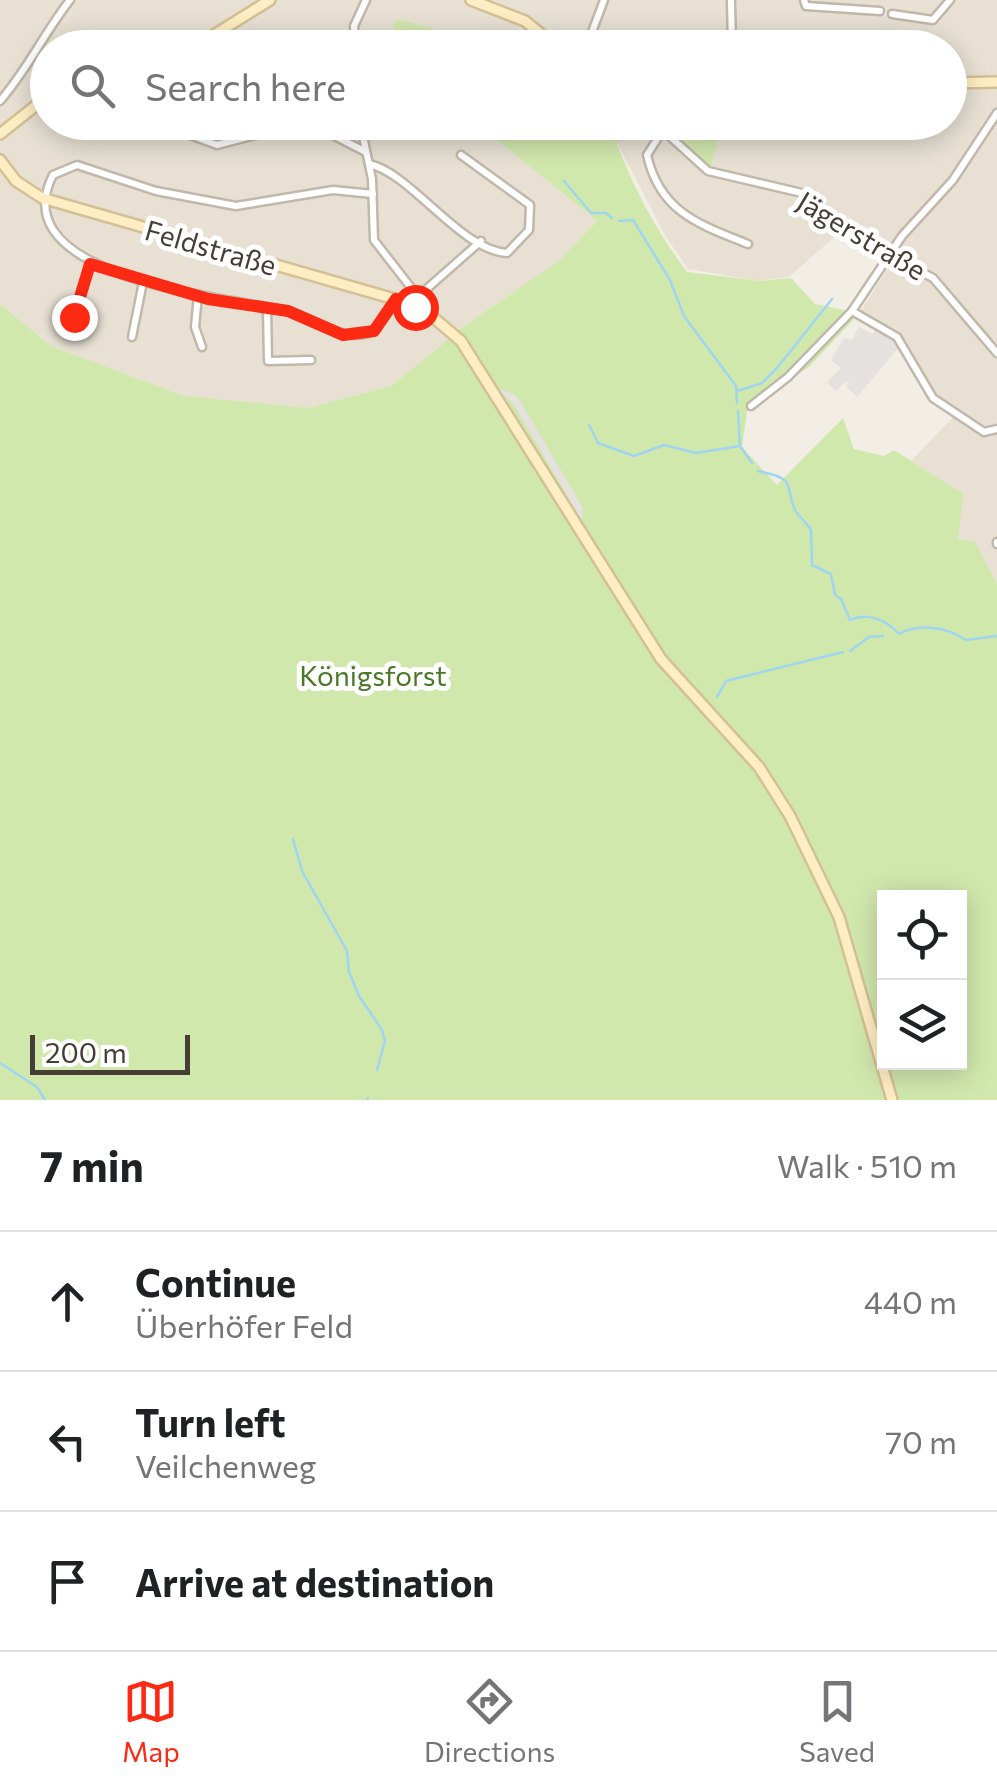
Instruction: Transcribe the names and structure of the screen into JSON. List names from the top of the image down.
{
  "streets": {
    "main road": ["Feldstraße"],
    "street": ["Jägerstraße"]
  },
  "parks": ["Königsforst"],
  "scale_bar": "200 m",
  "page": {
    "search": "Search here",
    "scale": "200 m",
    "heading": ["7 min", "Walk · 510 m"],
    "list": [
      ["Continue", "Überhöfer Feld", "440 m"],
      ["Turn left", "Veilchenweg", "70 m"],
      "Arrive at destination"
    ],
    "nav": ["Map", "Directions", "Saved"]
  }
}
